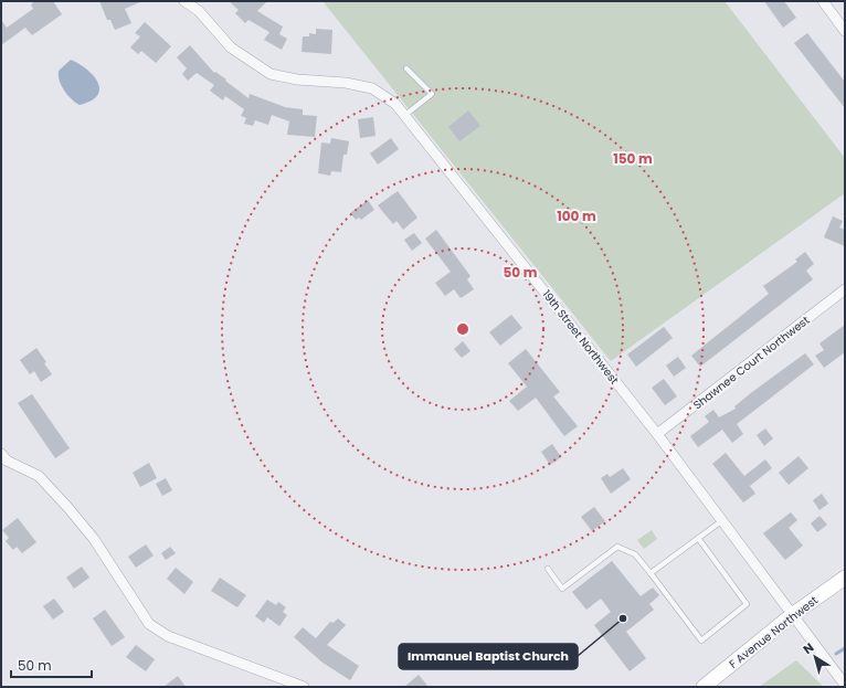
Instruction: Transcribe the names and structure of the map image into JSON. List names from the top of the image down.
{
  "streets": {
    "main road": ["F Avenue Northwest"],
    "street": ["19th Street Northwest", "Shawnee Court Northwest"]
  },
  "crossings": [
    ["19th Street Northwest", "Shawnee Court Northwest"],
    ["19th Street Northwest", "F Avenue Northwest"]
  ],
  "places": ["Immanuel Baptist Church"],
  "scale_bar": "50 m",
  "north": "top left",
  "rings": ["150 m", "100 m", "50 m"]
}
